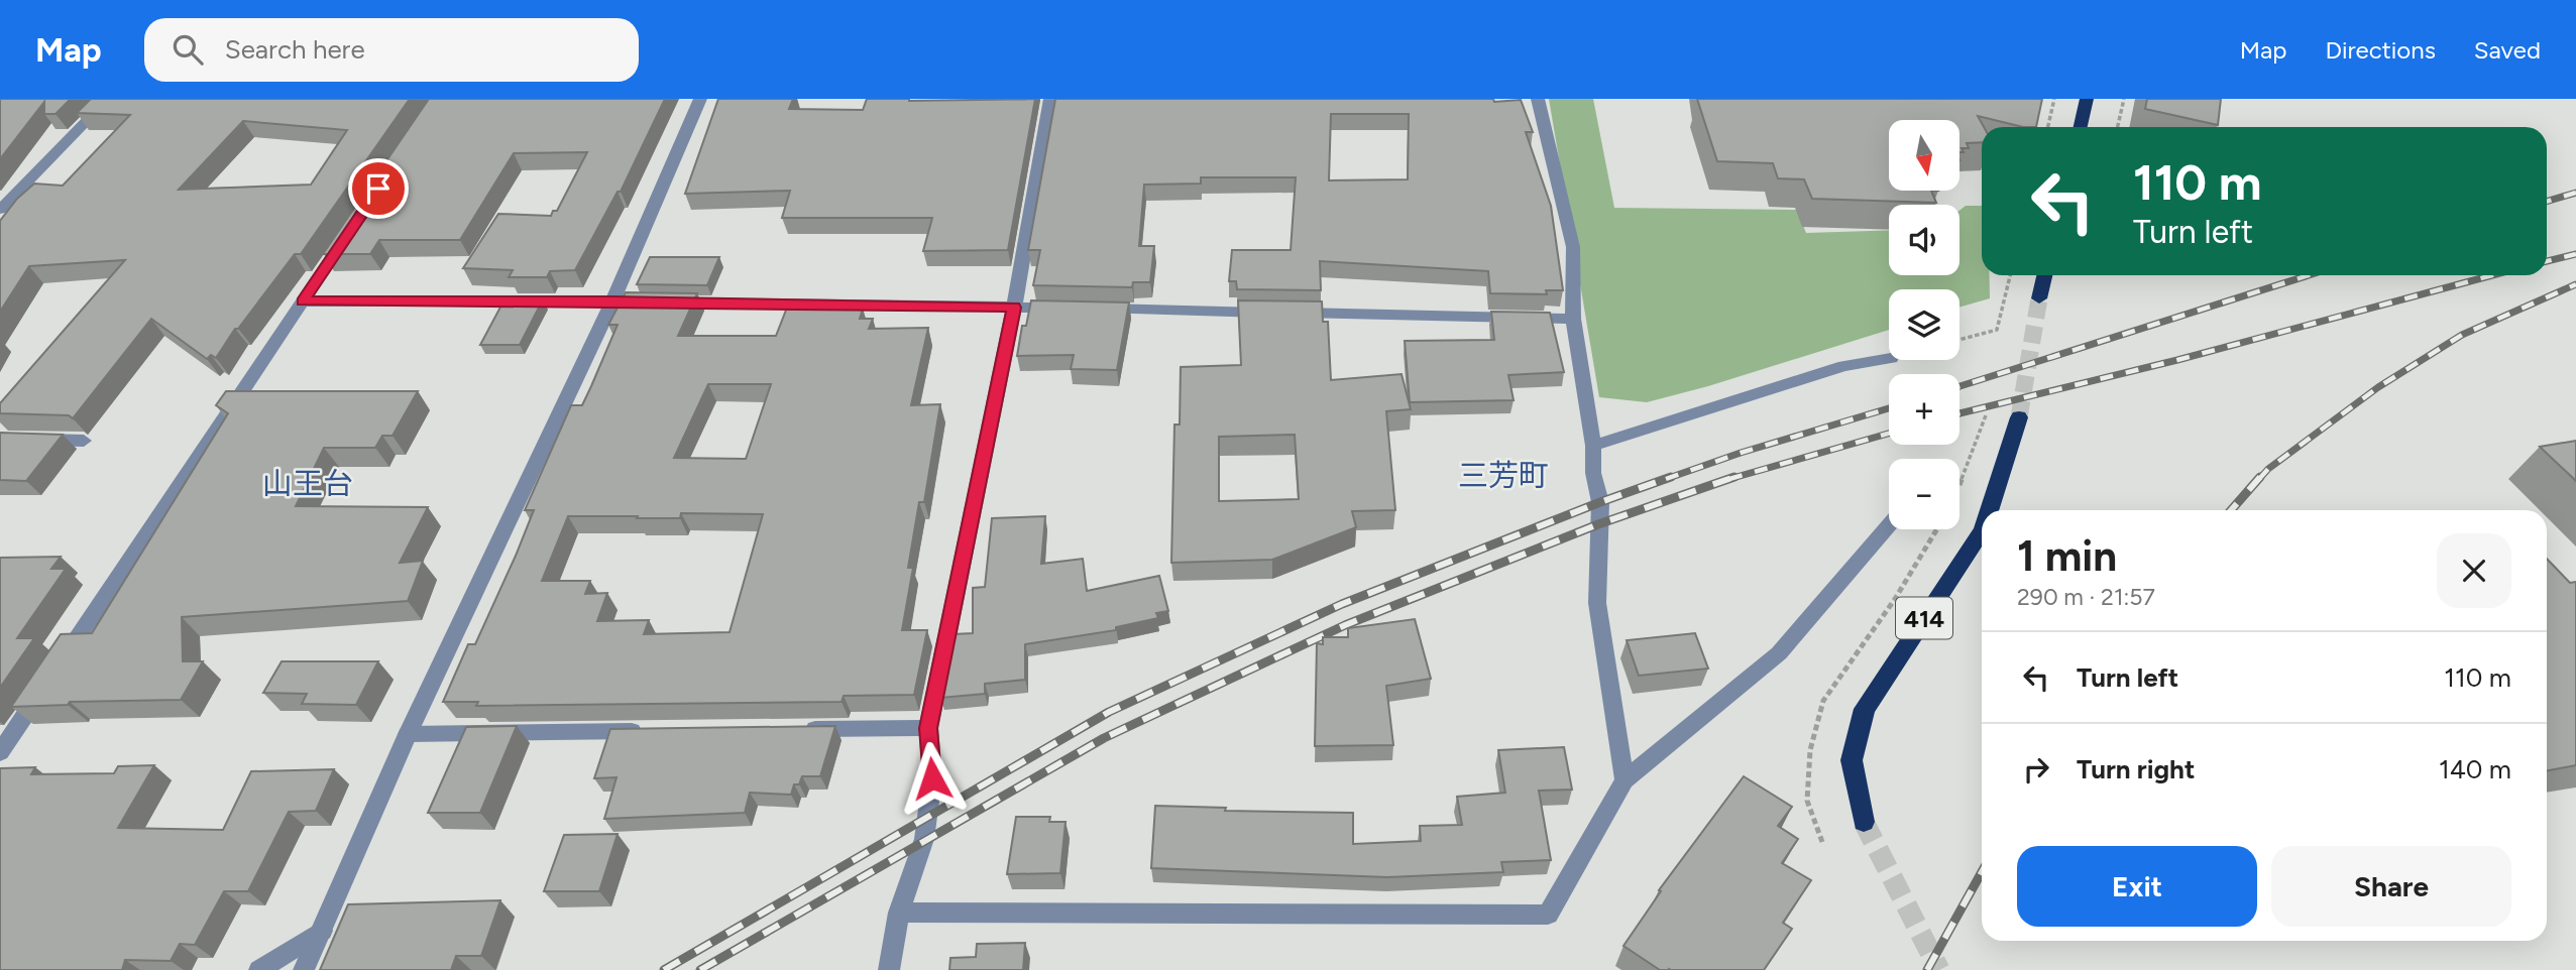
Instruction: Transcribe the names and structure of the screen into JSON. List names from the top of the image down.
{
  "streets": {
    "highway": ["414"]
  },
  "districts": ["三芳町", "山王台"],
  "north": "bottom",
  "page": {
    "header": "Map",
    "search": "Search here",
    "nav": ["Map", "Directions", "Saved"],
    "map_buttons": ["+", "−"],
    "turn": ["110 m", "Turn left"],
    "heading": ["1 min", "290 m · 21:57"],
    "list": [
      {
        "name": "Turn left",
        "value": "110 m"
      },
      {
        "name": "Turn right",
        "value": "140 m"
      }
    ],
    "buttons": ["Exit", "Share"]
  }
}
